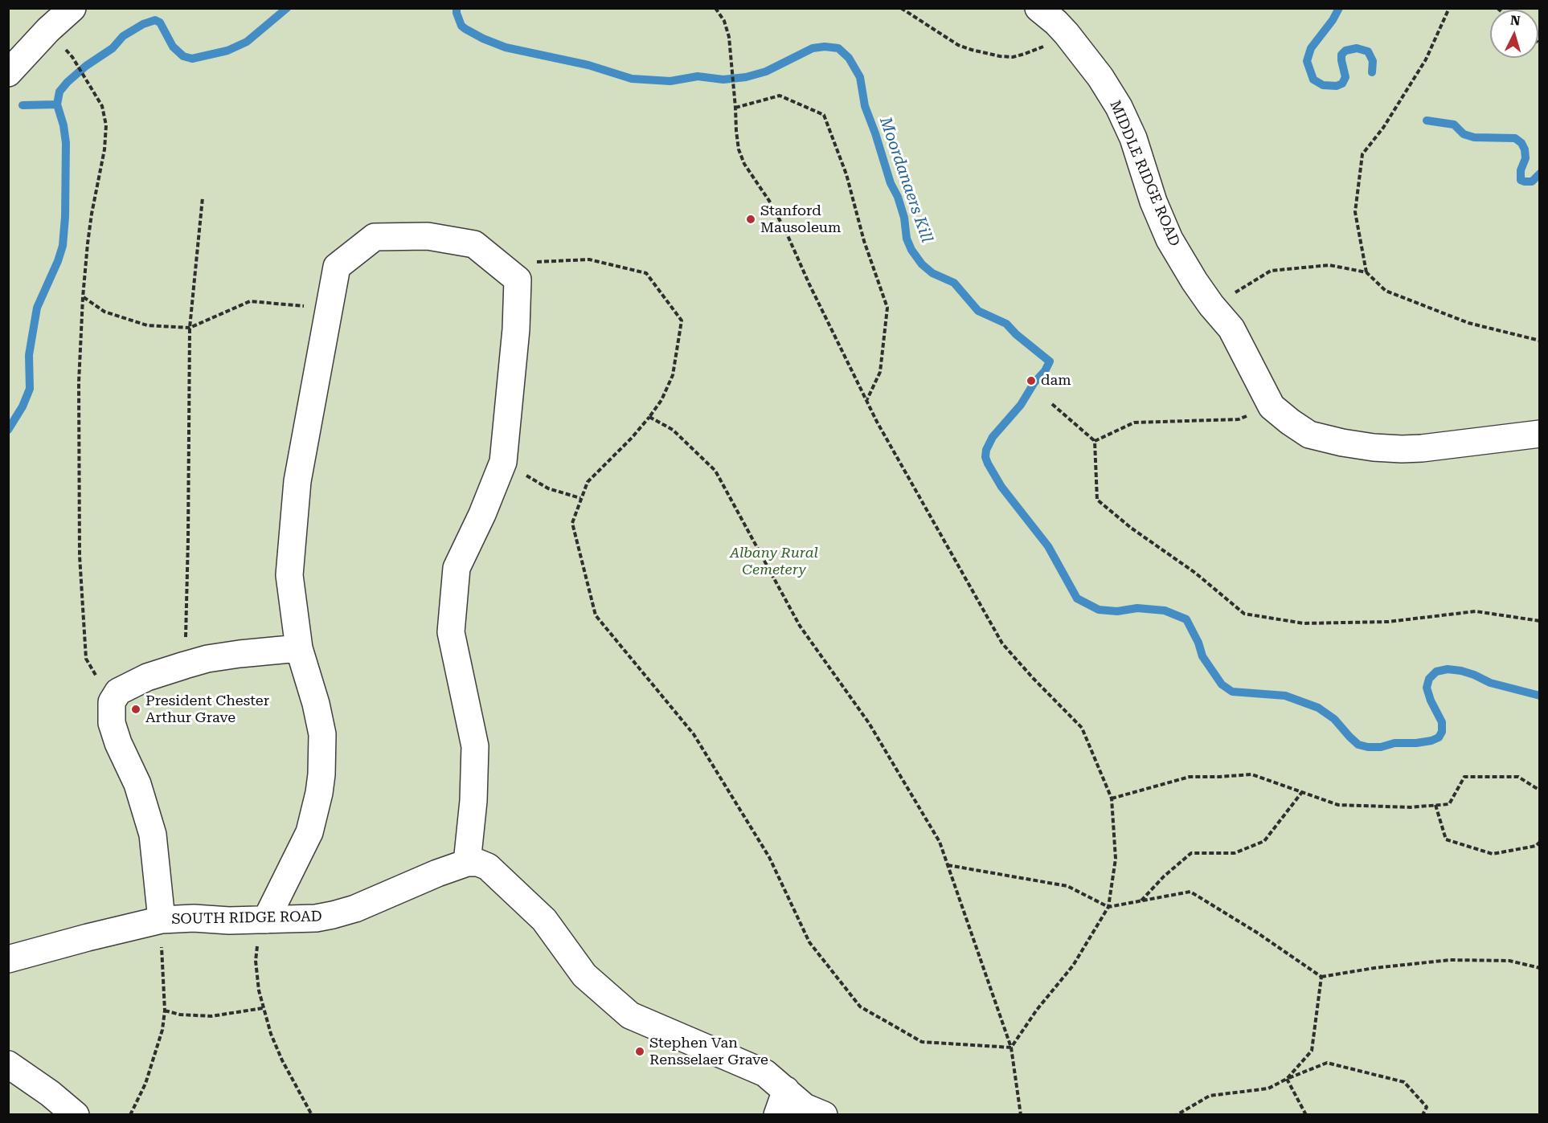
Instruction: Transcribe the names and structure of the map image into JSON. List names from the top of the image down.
{
  "streets": {
    "lane": ["MIDDLE RIDGE ROAD", "SOUTH RIDGE ROAD"]
  },
  "water": ["Moordanaers Kill"],
  "parks": ["Albany Rural Cemetery"],
  "places": [
    "Stanford Mausoleum",
    "dam",
    "President Chester Arthur Grave",
    "Stephen Van Rensselaer Grave"
  ],
  "north": "top"
}
